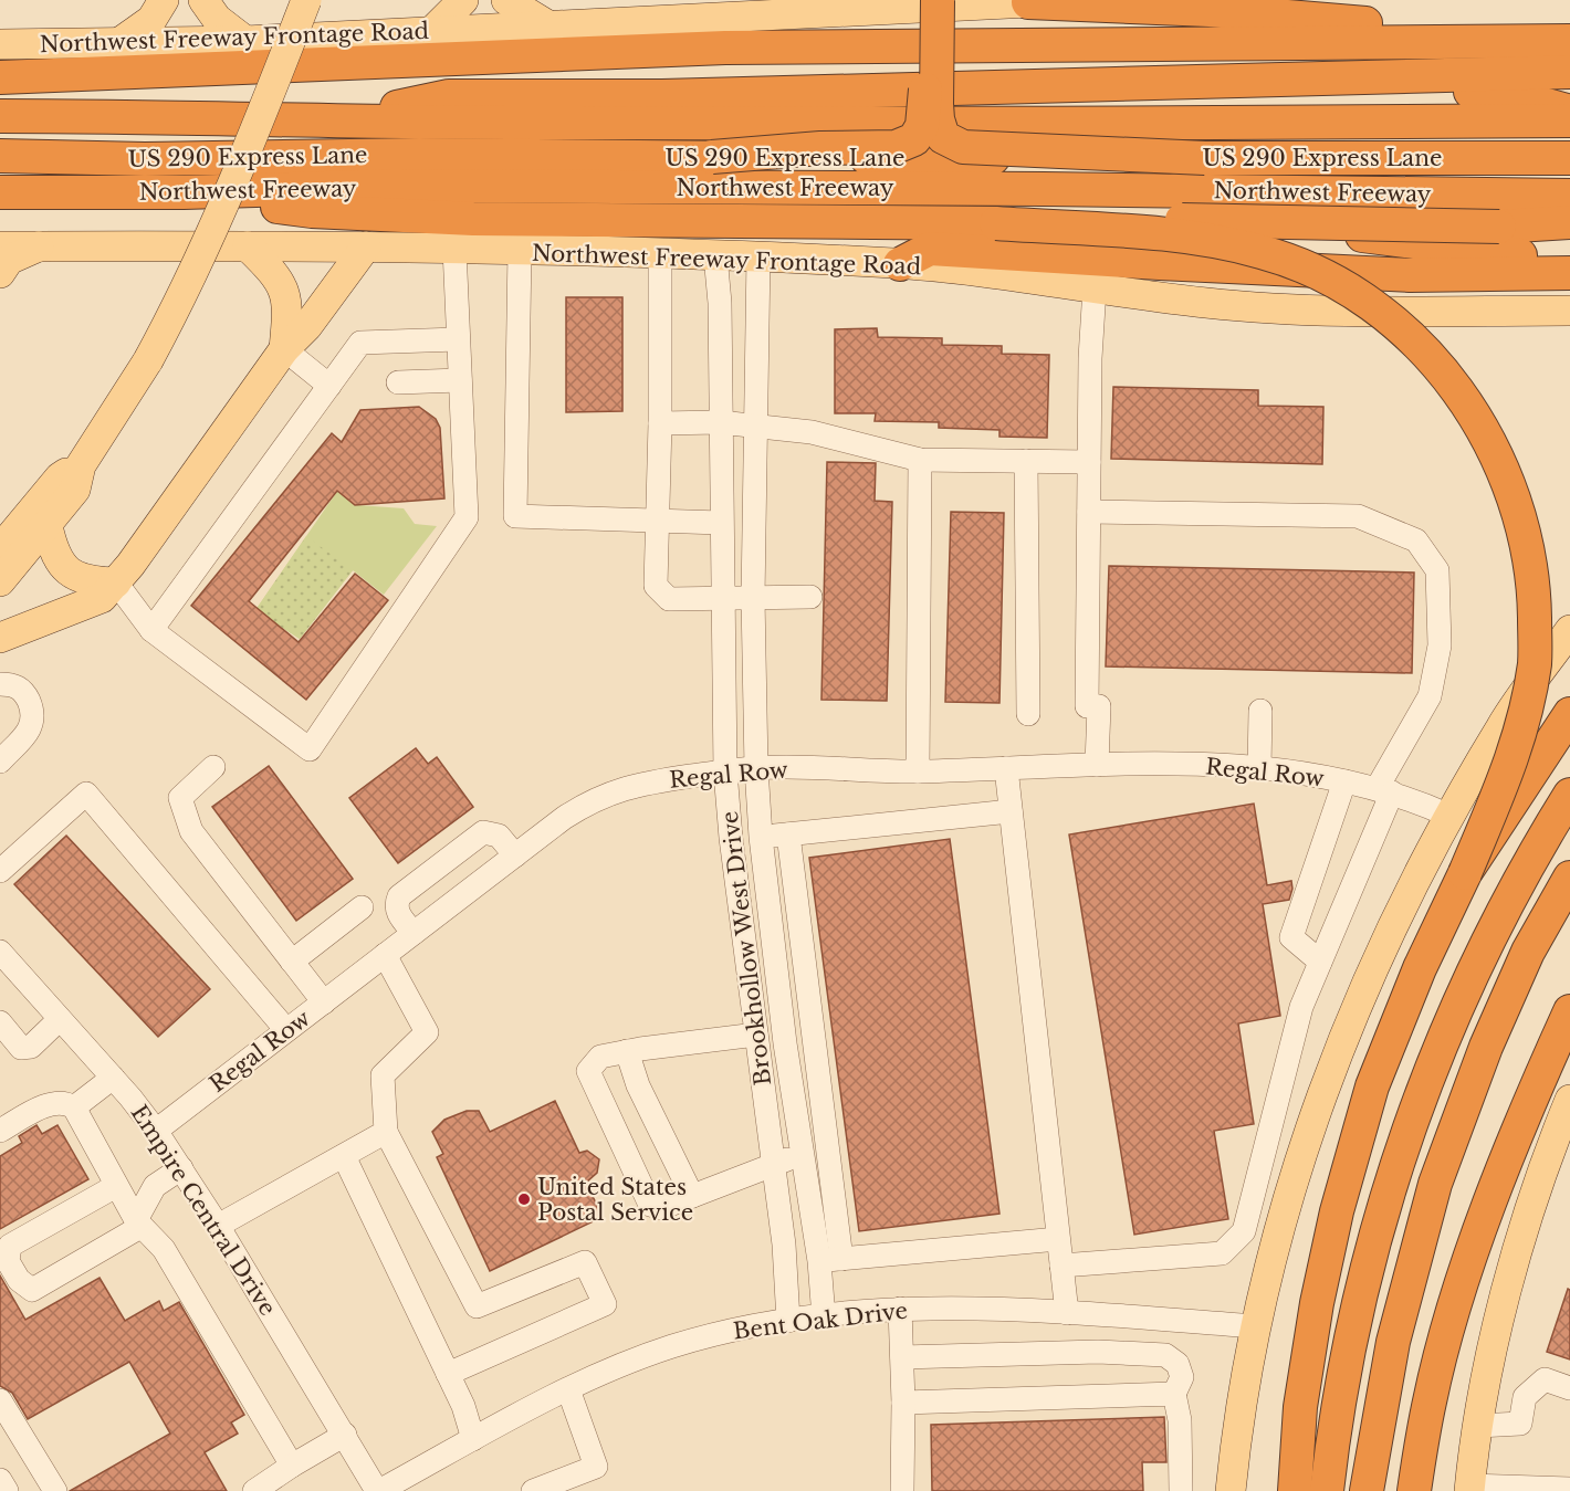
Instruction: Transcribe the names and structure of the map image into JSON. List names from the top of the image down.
{
  "streets": {
    "highway": ["US 290 Express Lane", "Northwest Freeway"],
    "main road": ["Northwest Freeway Frontage Road"],
    "street": [
      "Regal Row",
      "Brookhollow West Drive",
      "Empire Central Drive",
      "Bent Oak Drive"
    ]
  },
  "crossings": [
    ["Northwest Freeway Frontage Road", "Brookhollow West Drive"],
    ["Regal Row", "Brookhollow West Drive"],
    ["Regal Row", "Empire Central Drive"],
    ["Brookhollow West Drive", "Bent Oak Drive"],
    ["Empire Central Drive", "Bent Oak Drive"]
  ],
  "places": ["United States Postal Service"]
}
